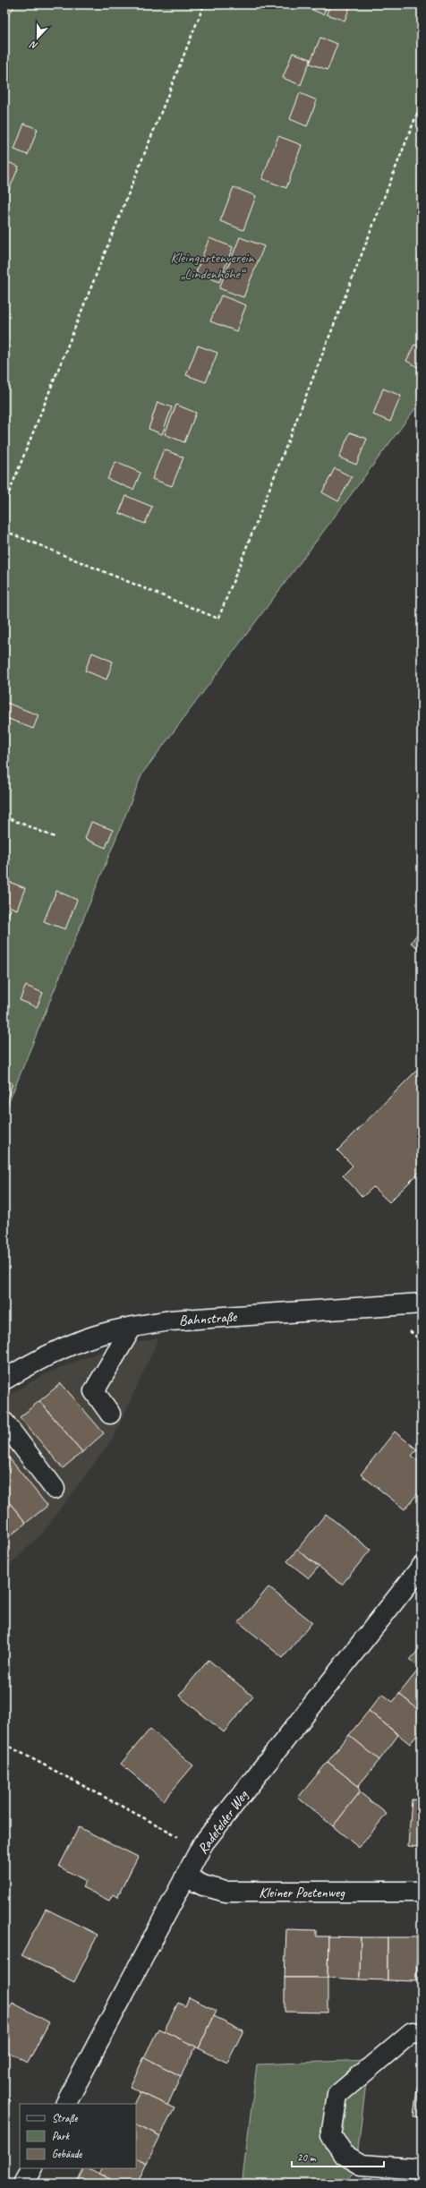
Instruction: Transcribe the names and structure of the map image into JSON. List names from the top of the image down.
{
  "streets": {
    "street": ["Bahnstraße", "Radefelder Weg", "Kleiner Poetenweg"]
  },
  "crossings": [
    ["Radefelder Weg", "Kleiner Poetenweg"]
  ],
  "parks": ["Kleingartenverein „Lindenhöhe“"],
  "legend": ["Straße", "Park", "Gebäude"],
  "scale_bar": "20 m",
  "north": "bottom"
}
